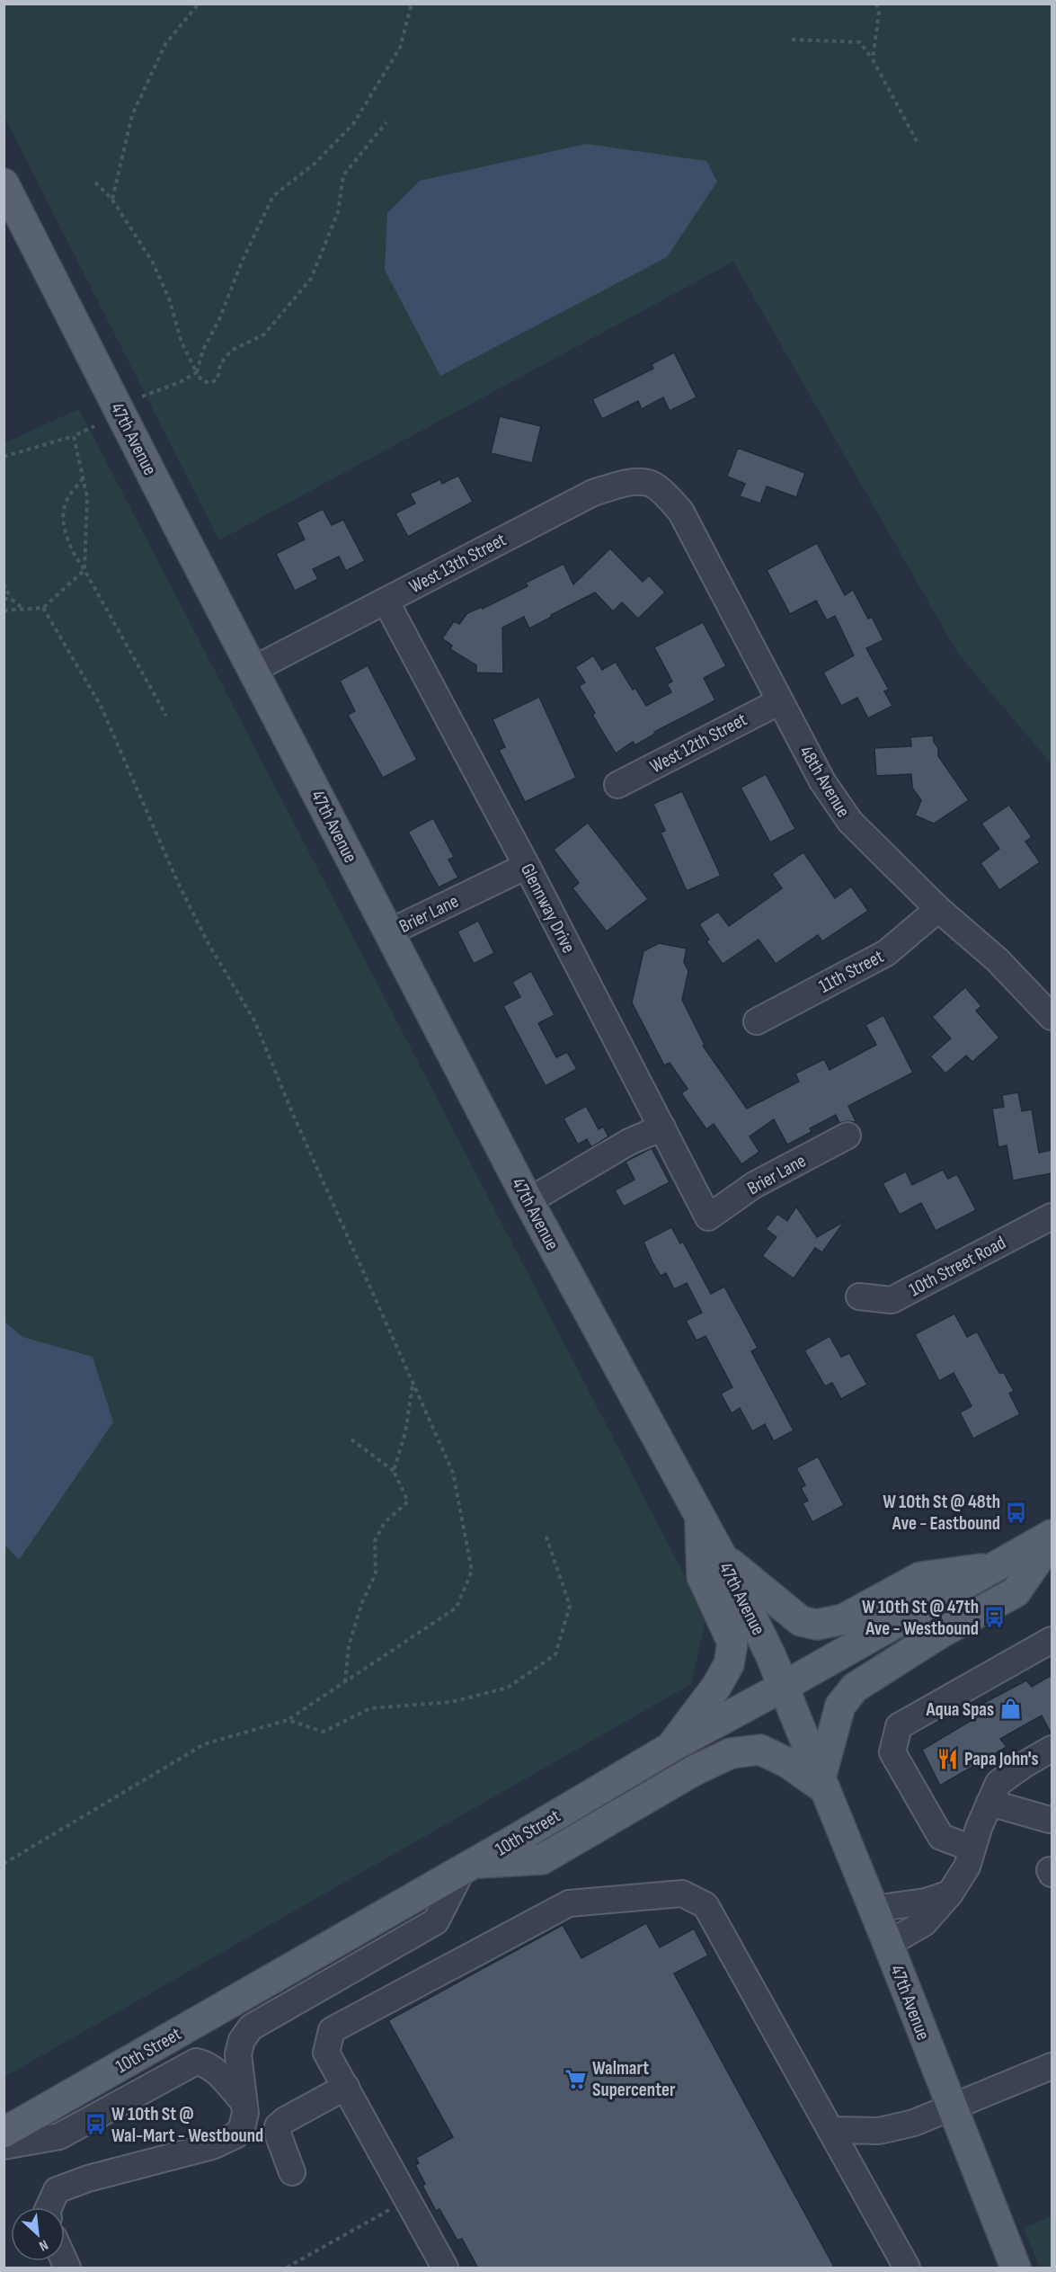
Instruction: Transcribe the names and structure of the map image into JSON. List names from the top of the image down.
{
  "streets": {
    "main road": ["47th Avenue", "10th Street"],
    "street": [
      "West 13th Street",
      "West 12th Street",
      "48th Avenue",
      "Glennway Drive",
      "Brier Lane",
      "11th Street",
      "10th Street Road"
    ]
  },
  "crossings": [
    ["47th Avenue", "West 13th Street"],
    ["47th Avenue", "Brier Lane"],
    ["47th Avenue", "10th Street"],
    ["West 13th Street", "48th Avenue"],
    ["West 13th Street", "Glennway Drive"],
    ["West 12th Street", "48th Avenue"],
    ["48th Avenue", "11th Street"],
    ["Glennway Drive", "Brier Lane"]
  ],
  "places": {
    "bus stop": ["W 10th St @ 48th Ave - Eastbound", "W 10th St @ 47th Ave - Westbound", "W 10th St @ Wal-Mart - Westbound"],
    "shop": ["Aqua Spas"],
    "restaurant": ["Papa John's"],
    "supermarket": ["Walmart Supercenter"]
  },
  "north": "bottom right"
}
